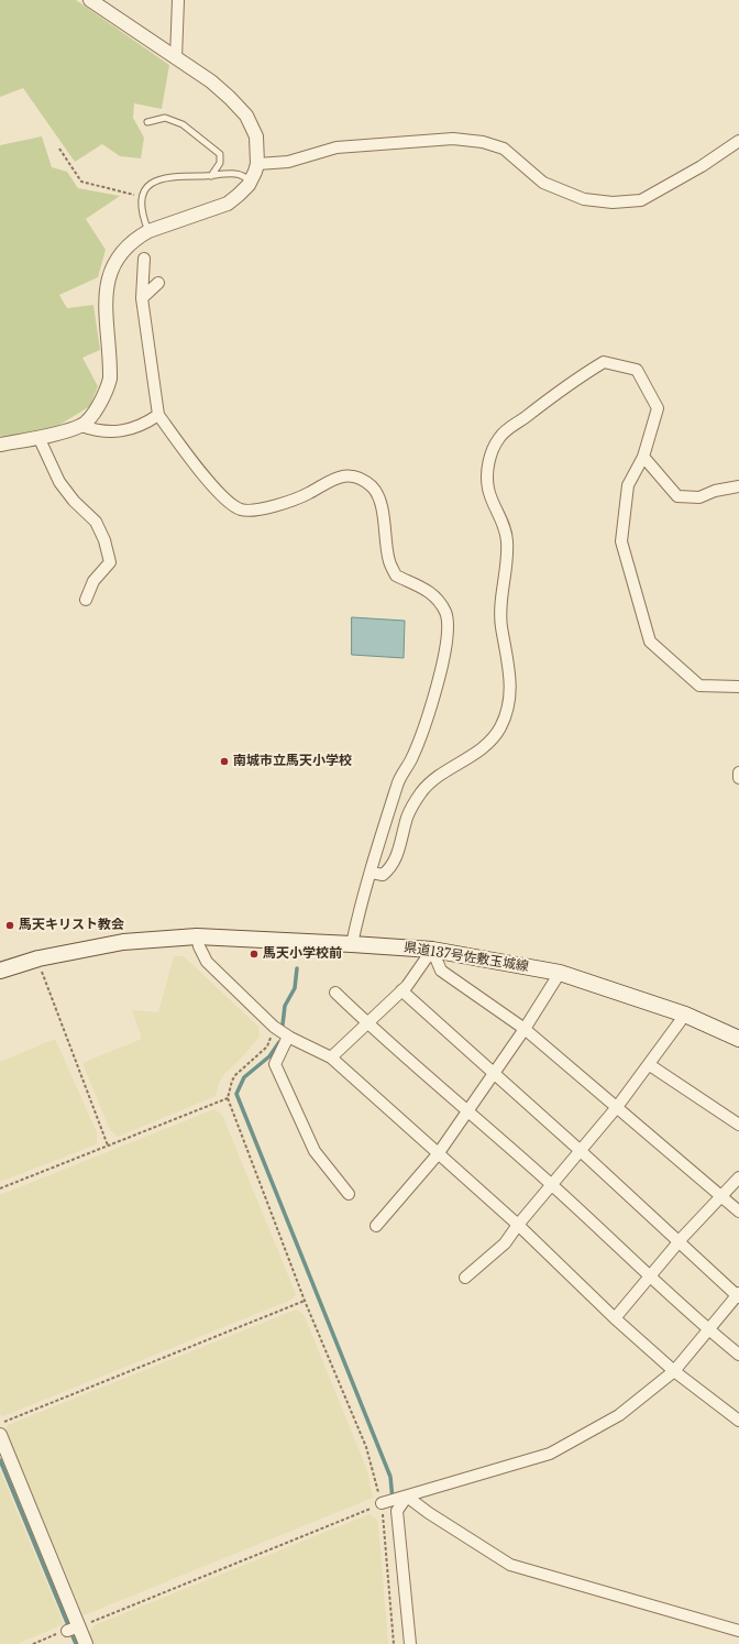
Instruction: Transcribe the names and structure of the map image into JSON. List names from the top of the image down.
{
  "streets": {
    "main road": ["県道137号佐敷玉城線"]
  },
  "places": ["南城市立馬天小学校", "馬天キリスト教会", "馬天小学校前"]
}
